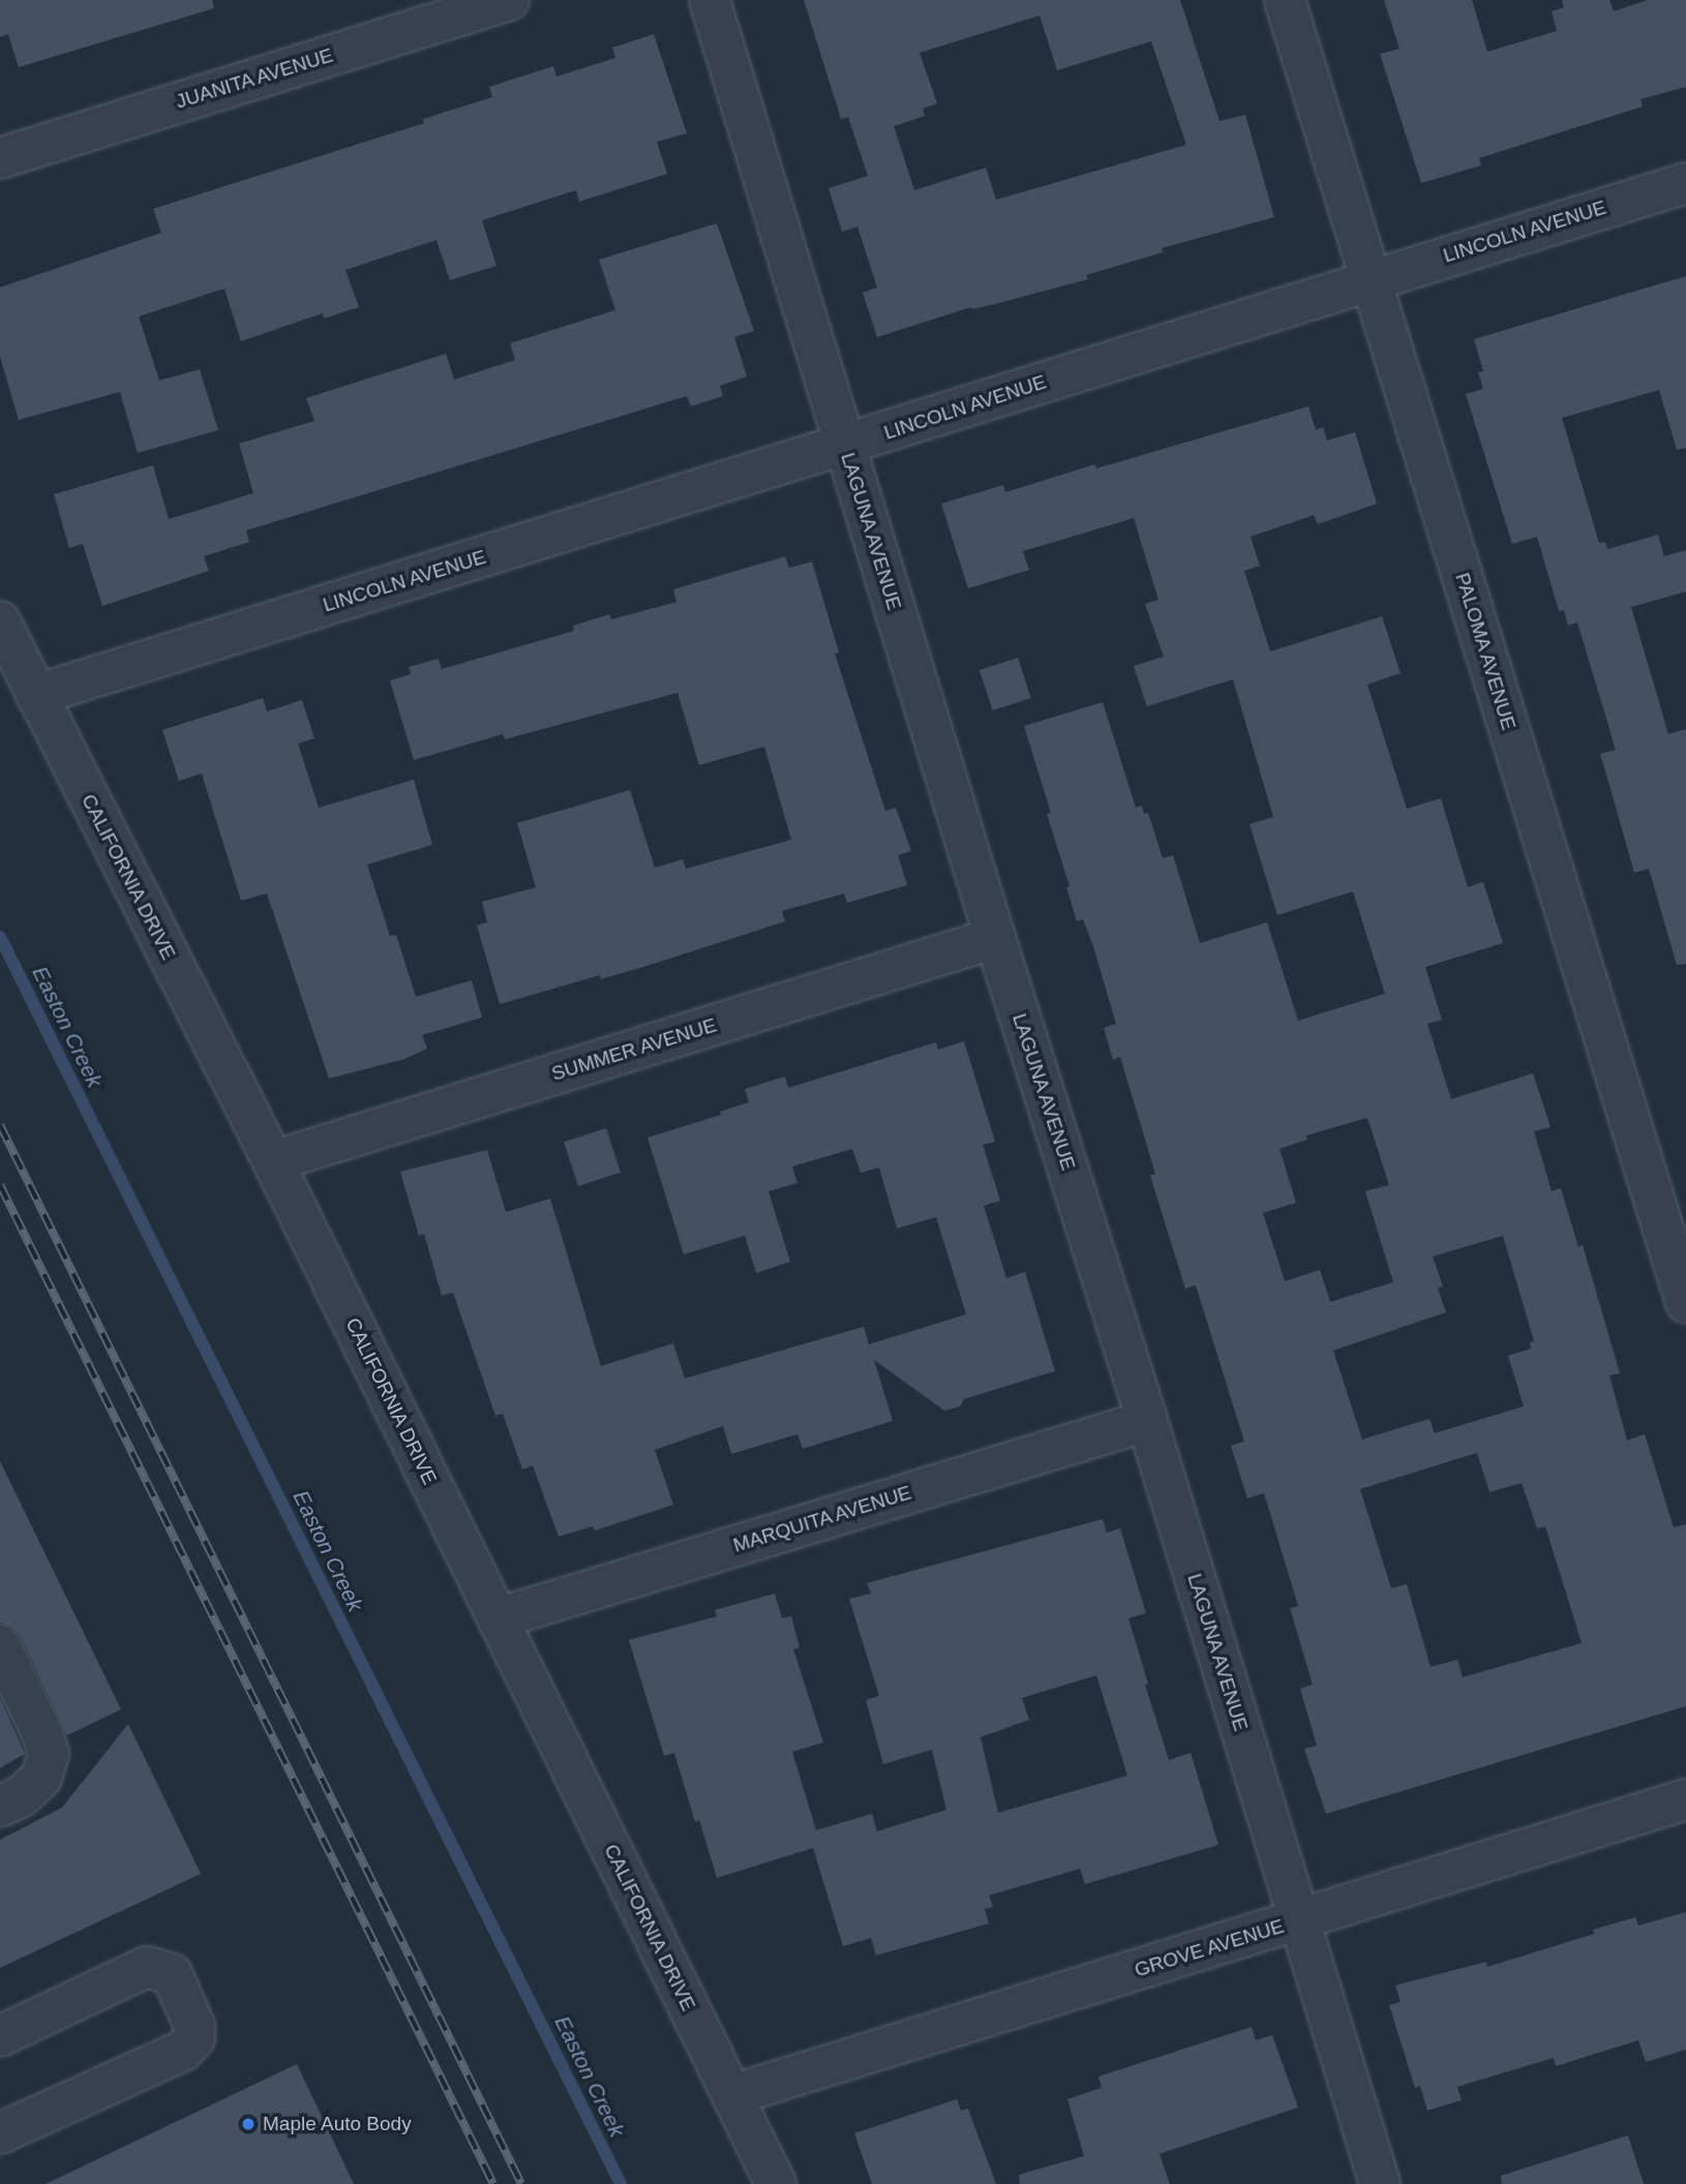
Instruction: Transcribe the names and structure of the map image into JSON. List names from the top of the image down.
{
  "streets": {
    "street": [
      "JUANITA AVENUE",
      "LINCOLN AVENUE",
      "LAGUNA AVENUE",
      "PALOMA AVENUE",
      "CALIFORNIA DRIVE",
      "SUMMER AVENUE",
      "MARQUITA AVENUE",
      "GROVE AVENUE"
    ]
  },
  "crossings": [
    ["LINCOLN AVENUE", "LAGUNA AVENUE"],
    ["LINCOLN AVENUE", "PALOMA AVENUE"],
    ["LINCOLN AVENUE", "CALIFORNIA DRIVE"],
    ["LAGUNA AVENUE", "SUMMER AVENUE"],
    ["LAGUNA AVENUE", "MARQUITA AVENUE"],
    ["LAGUNA AVENUE", "GROVE AVENUE"],
    ["CALIFORNIA DRIVE", "SUMMER AVENUE"],
    ["CALIFORNIA DRIVE", "MARQUITA AVENUE"],
    ["CALIFORNIA DRIVE", "GROVE AVENUE"]
  ],
  "water": ["Easton Creek"],
  "places": ["Maple Auto Body"]
}
